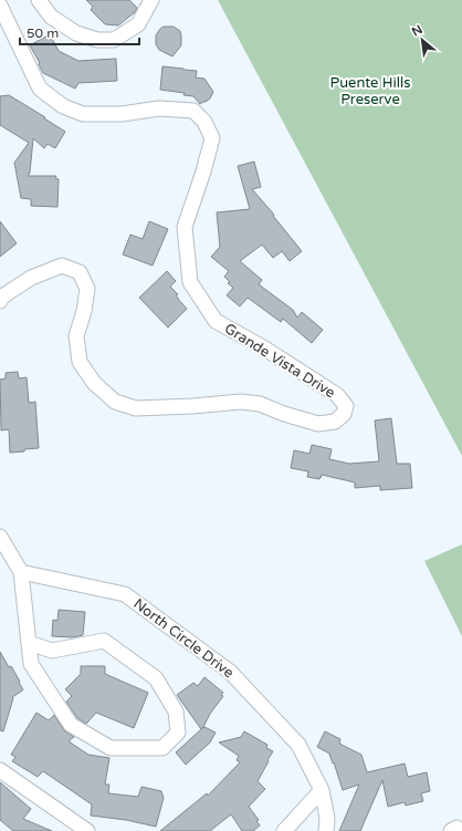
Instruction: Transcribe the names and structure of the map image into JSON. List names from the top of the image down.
{
  "streets": {
    "street": ["Grande Vista Drive", "North Circle Drive"]
  },
  "parks": ["Puente Hills Preserve"],
  "scale_bar": "50 m",
  "north": "top left"
}
